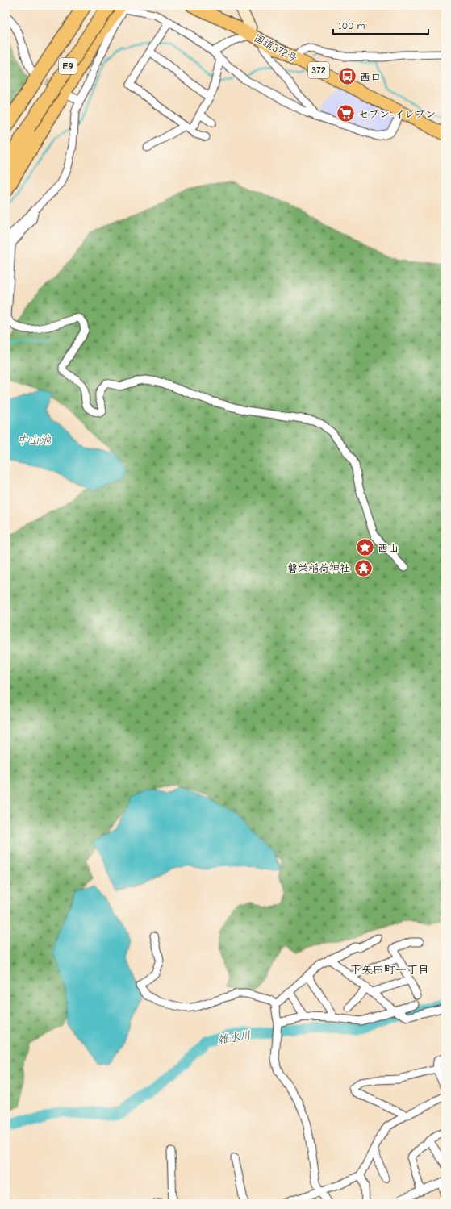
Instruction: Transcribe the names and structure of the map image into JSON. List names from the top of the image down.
{
  "streets": {
    "highway": ["国道372号", "E9", "372"]
  },
  "districts": ["下矢田町一丁目"],
  "water": ["中山池", "雑水川"],
  "places": {
    "bus stop": ["西口"],
    "supermarket": ["セブン-イレブン"],
    "place": ["西山"],
    "temple": ["磐栄稲荷神社"]
  },
  "scale_bar": "100 m"
}
